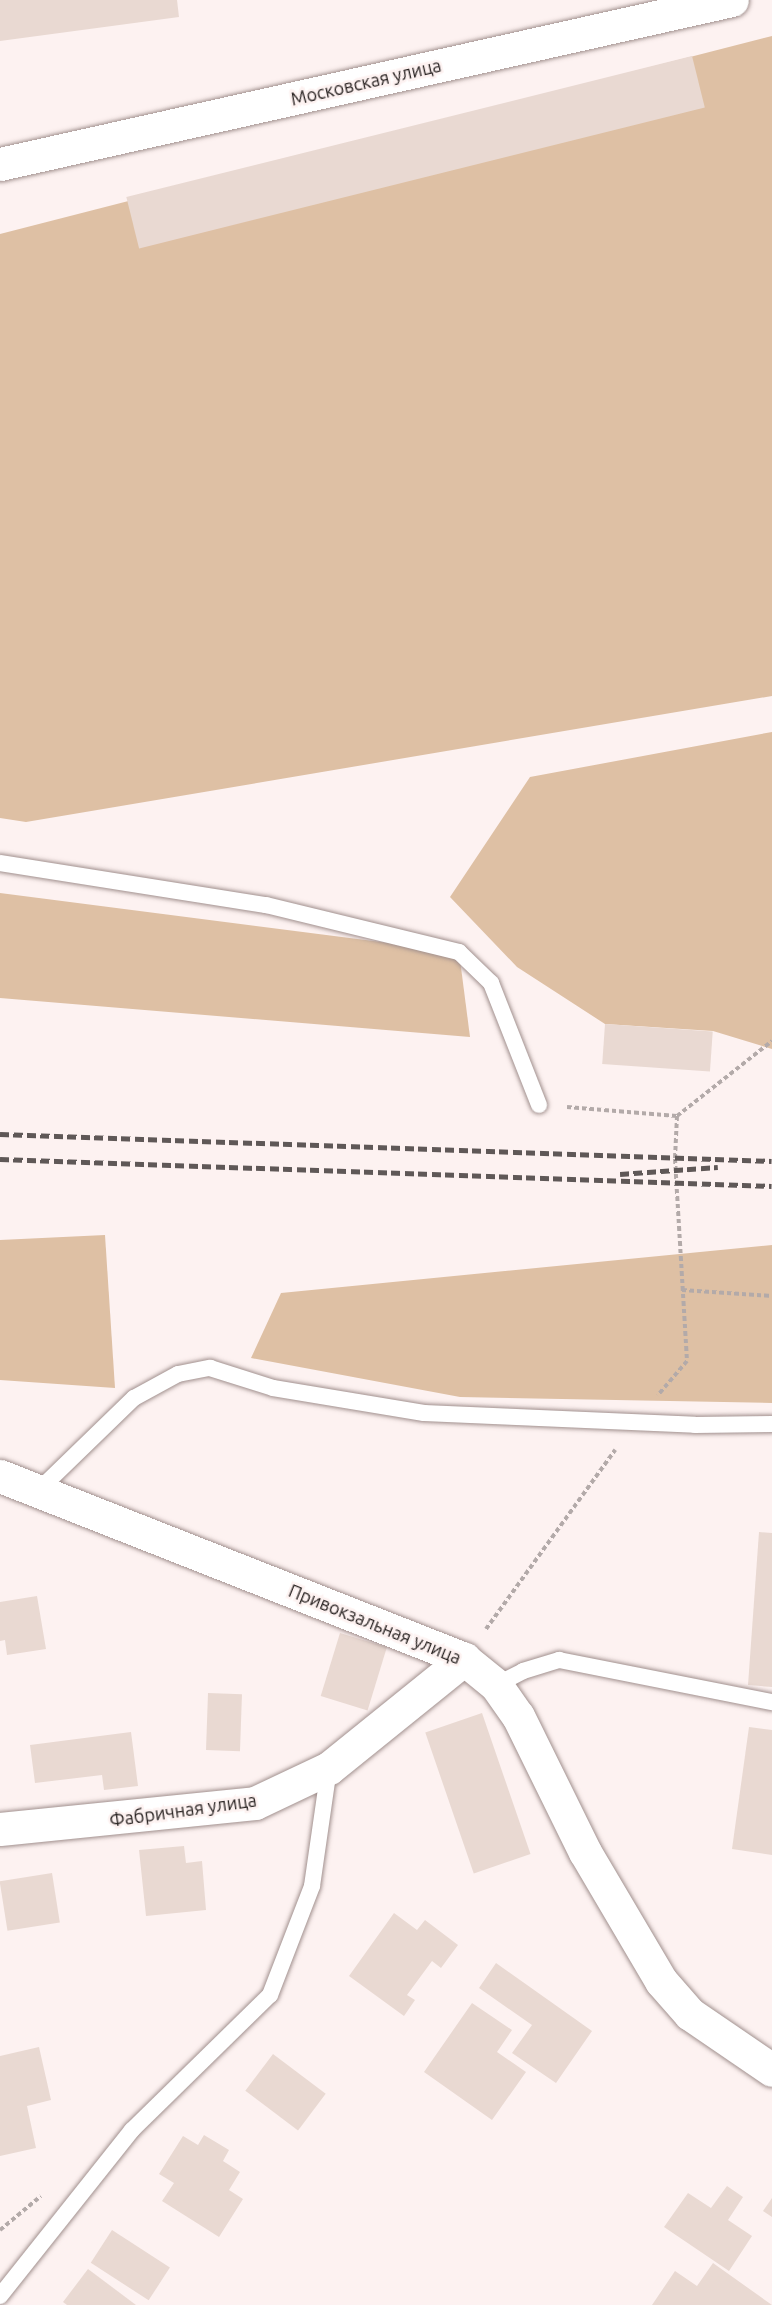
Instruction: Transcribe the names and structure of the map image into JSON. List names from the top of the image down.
{
  "streets": {
    "street": ["Московская улица", "Привокзальная улица", "Фабричная улица"]
  },
  "crossings": [
    ["Привокзальная улица", "Фабричная улица"]
  ]
}
